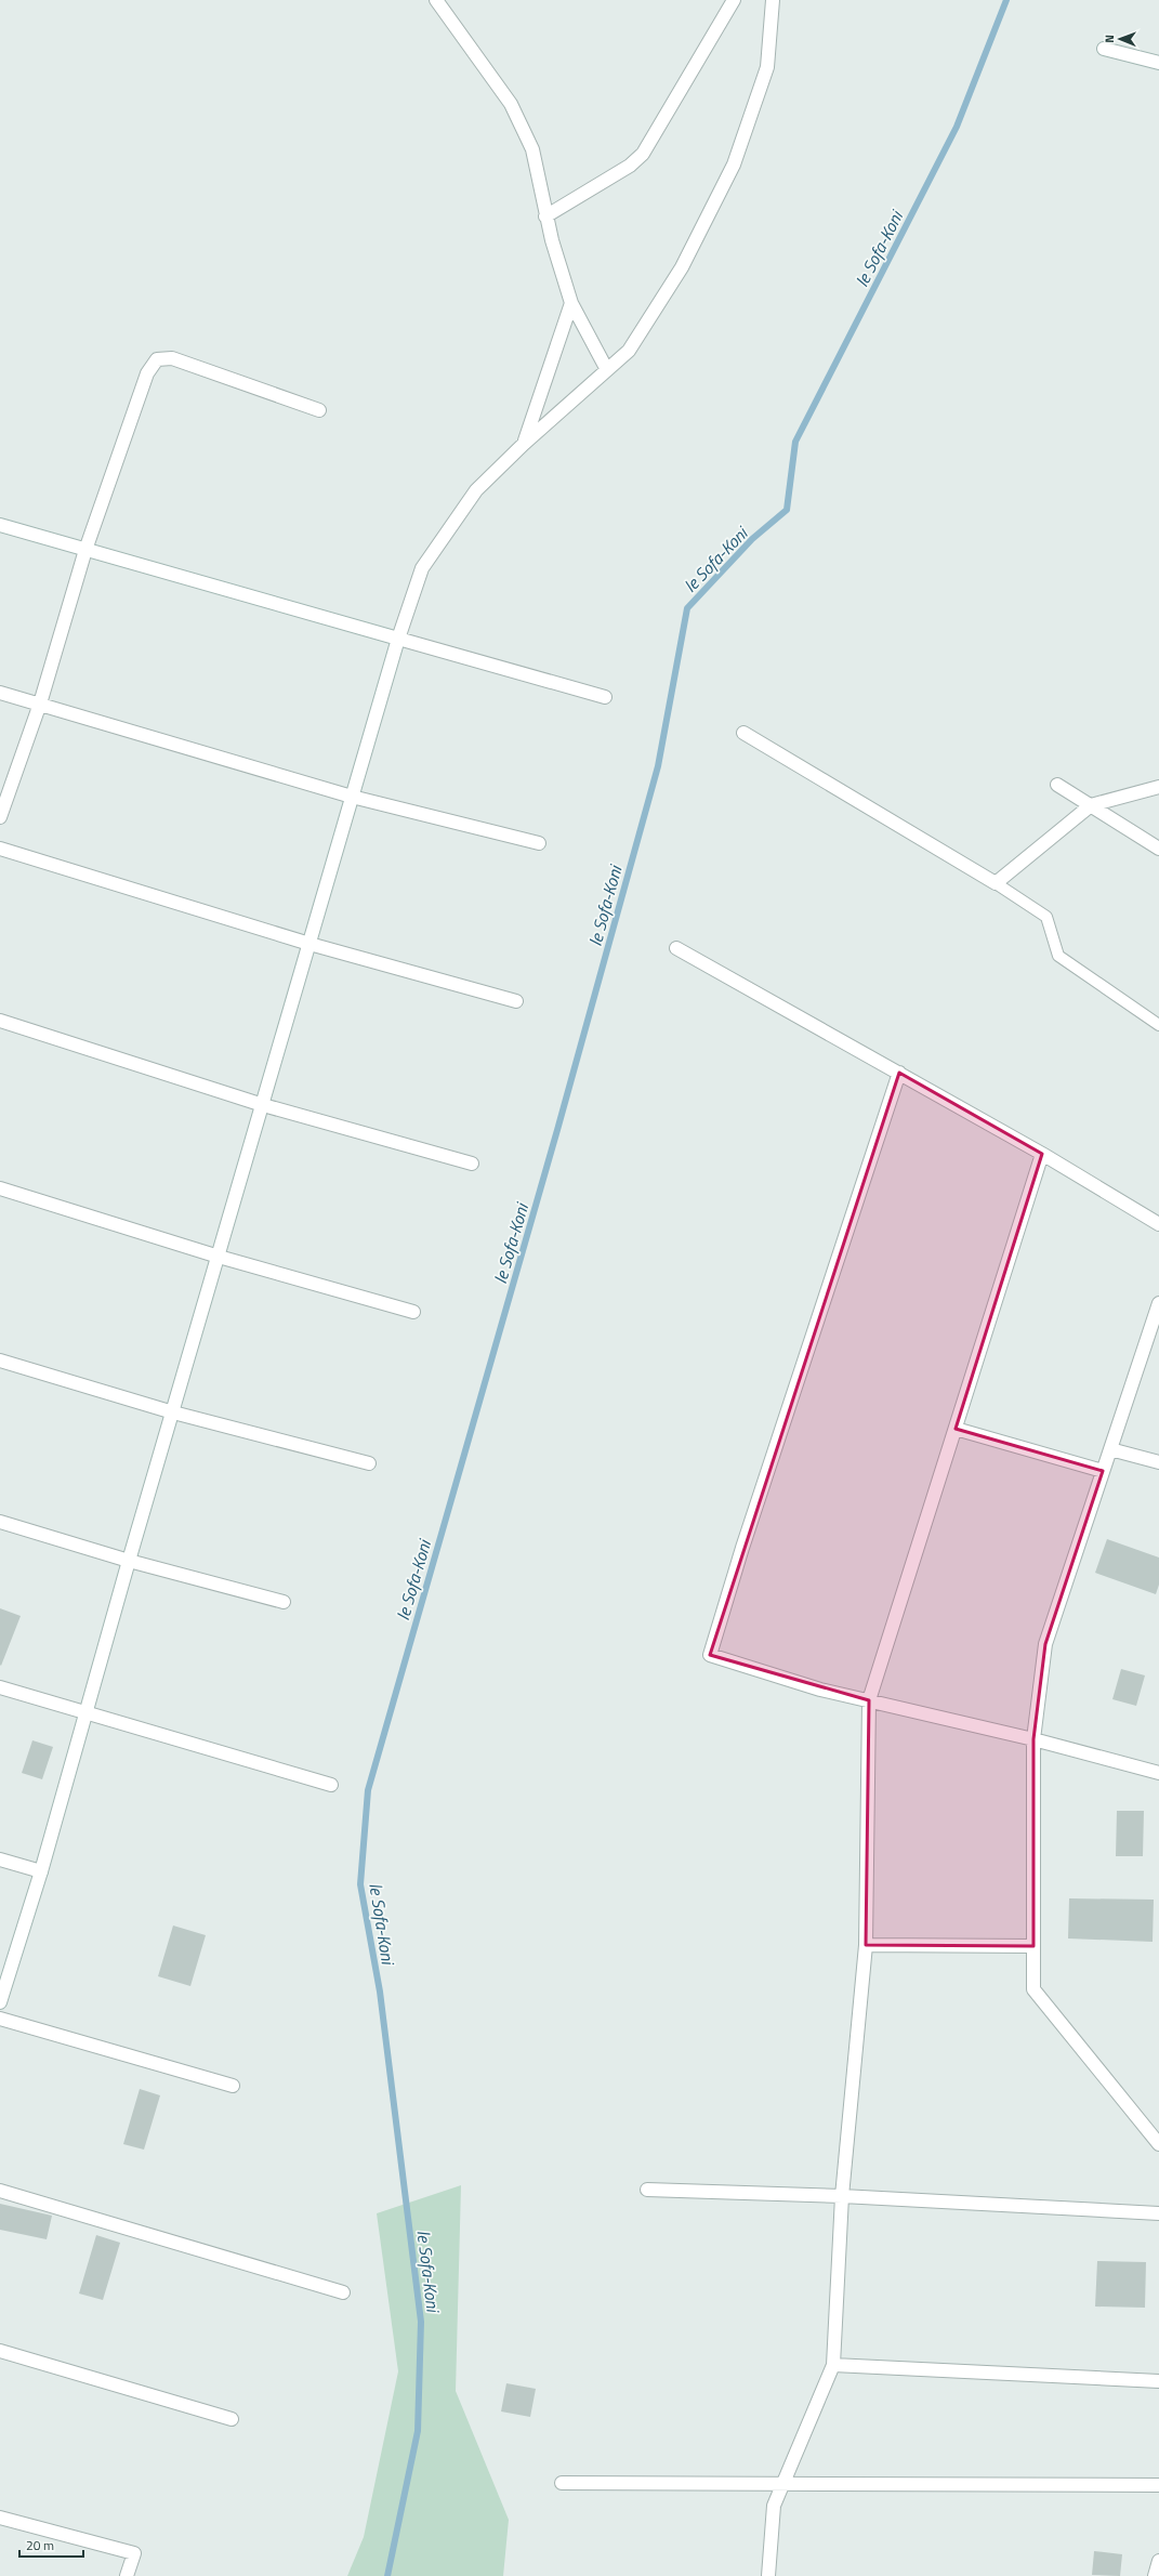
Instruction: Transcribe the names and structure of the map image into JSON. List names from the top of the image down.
{
  "water": ["le Sofa-Koni"],
  "scale_bar": "20 m",
  "north": "left"
}
